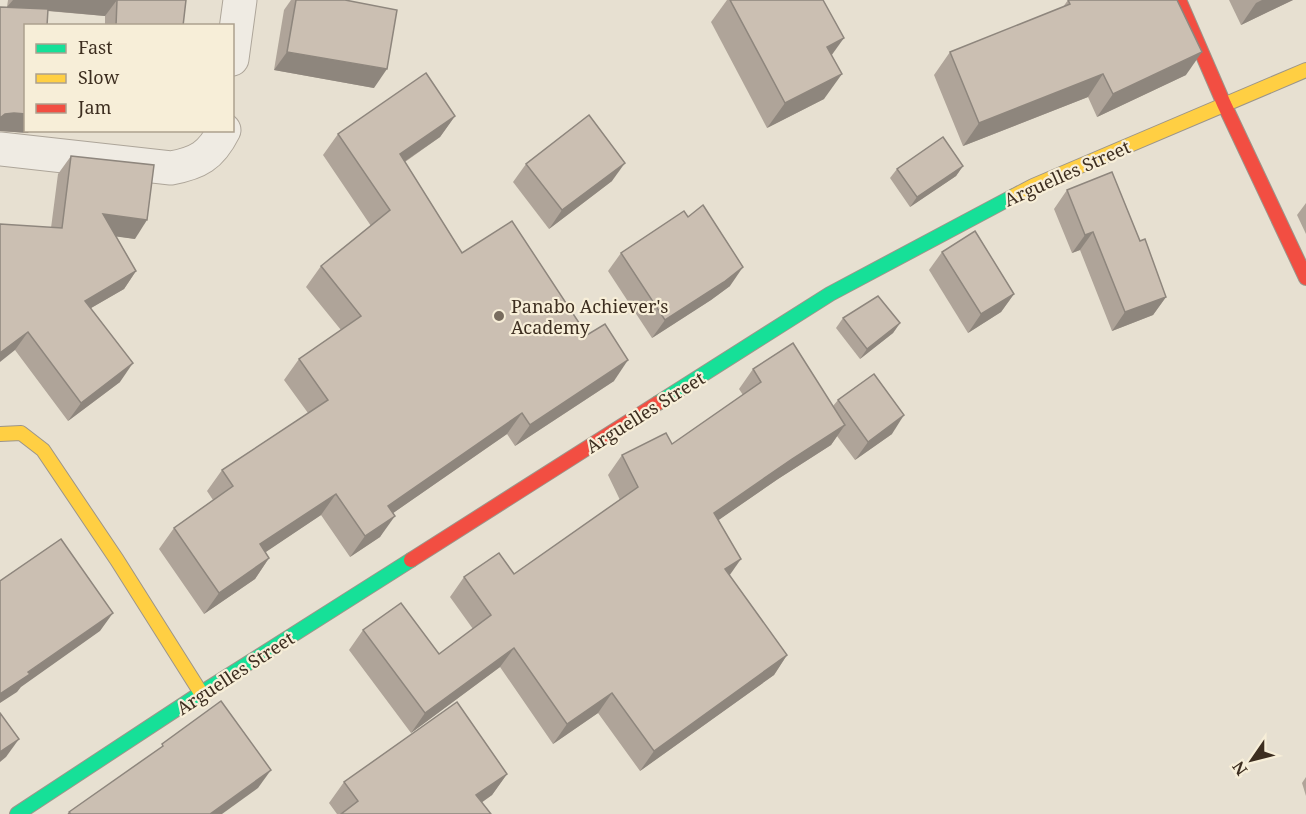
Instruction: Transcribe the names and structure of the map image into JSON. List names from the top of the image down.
{
  "streets": {
    "street": ["Arguelles Street"]
  },
  "places": ["Panabo Achiever's Academy"],
  "legend": ["Fast", "Slow", "Jam"],
  "north": "bottom left"
}
